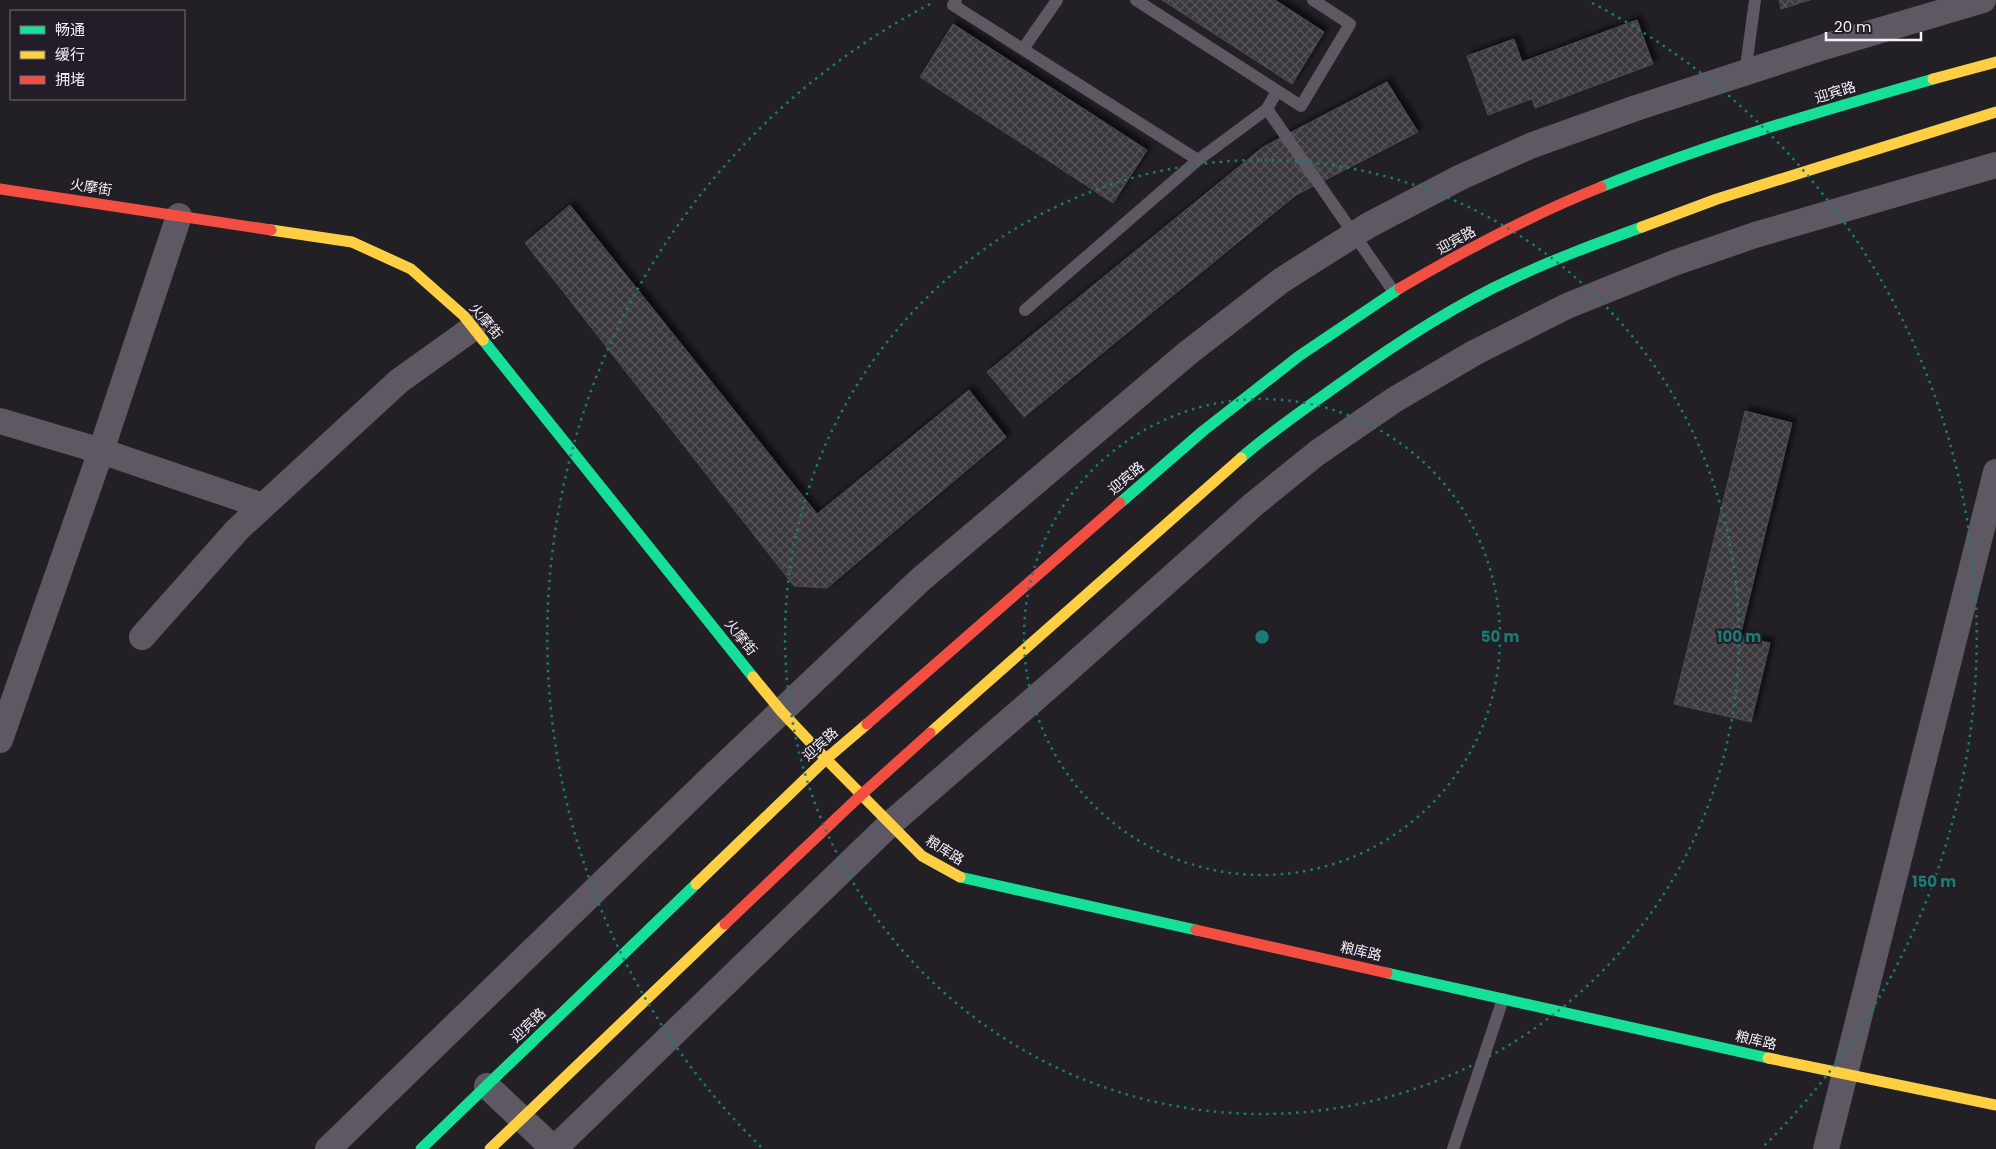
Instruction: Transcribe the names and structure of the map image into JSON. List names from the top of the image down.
{
  "streets": {
    "main road": ["迎宾路", "火摩街", "粮库路"]
  },
  "crossings": [
    ["迎宾路", "粮库路"],
    ["火摩街", "粮库路"]
  ],
  "legend": ["畅通", "缓行", "拥堵"],
  "scale_bar": "20 m",
  "rings": ["50 m", "100 m", "150 m"]
}
